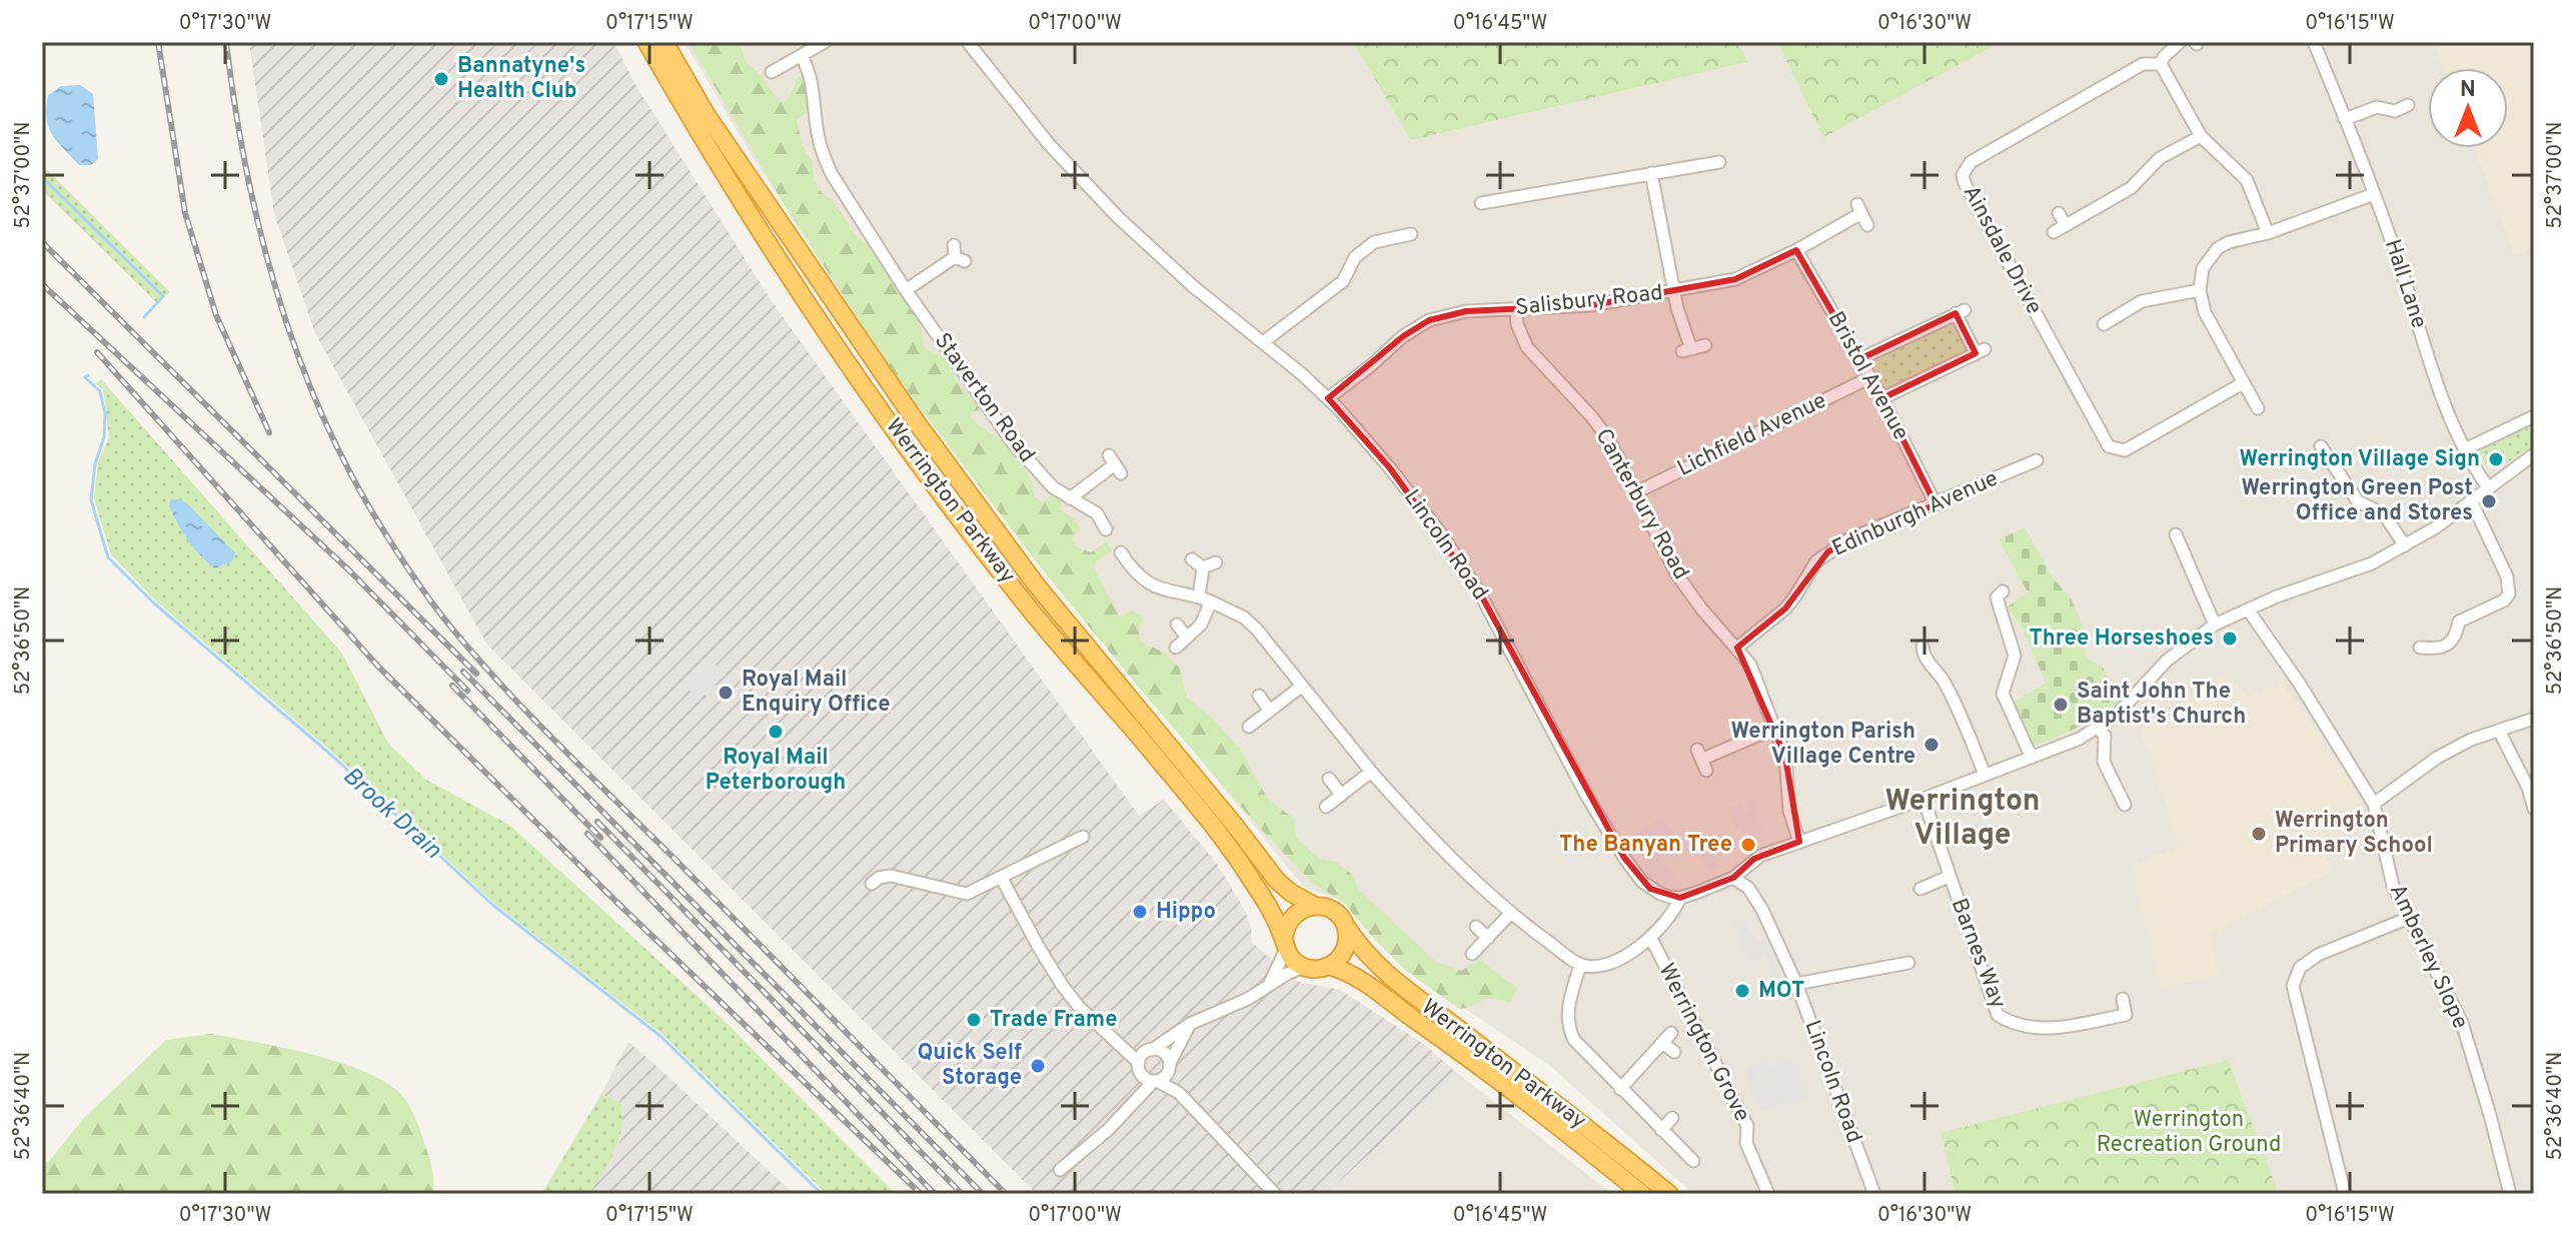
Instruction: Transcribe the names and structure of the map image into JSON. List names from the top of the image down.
{
  "streets": {
    "highway": ["Werrington Parkway"],
    "street": [
      "Ainsdale Drive",
      "Hall Lane",
      "Salisbury Road",
      "Bristol Avenue",
      "Staverton Road",
      "Lichfield Avenue",
      "Canterbury Road",
      "Edinburgh Avenue",
      "Lincoln Road",
      "Barnes Way",
      "Amberley Slope",
      "Werrington Grove"
    ]
  },
  "crossings": [
    ["Salisbury Road", "Bristol Avenue"],
    ["Salisbury Road", "Canterbury Road"],
    ["Salisbury Road", "Lincoln Road"],
    ["Bristol Avenue", "Lichfield Avenue"],
    ["Bristol Avenue", "Edinburgh Avenue"],
    ["Lichfield Avenue", "Canterbury Road"],
    ["Canterbury Road", "Edinburgh Avenue"]
  ],
  "districts": ["Werrington Village"],
  "water": ["Brook Drain"],
  "parks": ["Werrington Recreation Ground"],
  "places": [
    "Bannatyne's Health Club",
    "Werrington Village Sign",
    "Werrington Green Post Office and Stores",
    "Three Horseshoes",
    "Royal Mail Enquiry Office",
    "Saint John The Baptist's Church",
    "Royal Mail Peterborough",
    "Werrington Parish Village Centre",
    "Werrington Primary School",
    "The Banyan Tree",
    "Hippo",
    "MOT",
    "Trade Frame",
    "Quick Self Storage"
  ],
  "north": "top",
  "coordinates": [
    "0°17'30\"W",
    "0°17'15\"W",
    "0°17'00\"W",
    "0°16'45\"W",
    "0°16'30\"W",
    "0°16'15\"W",
    "52°37'00\"N",
    "52°36'50\"N",
    "52°36'40\"N"
  ]
}
